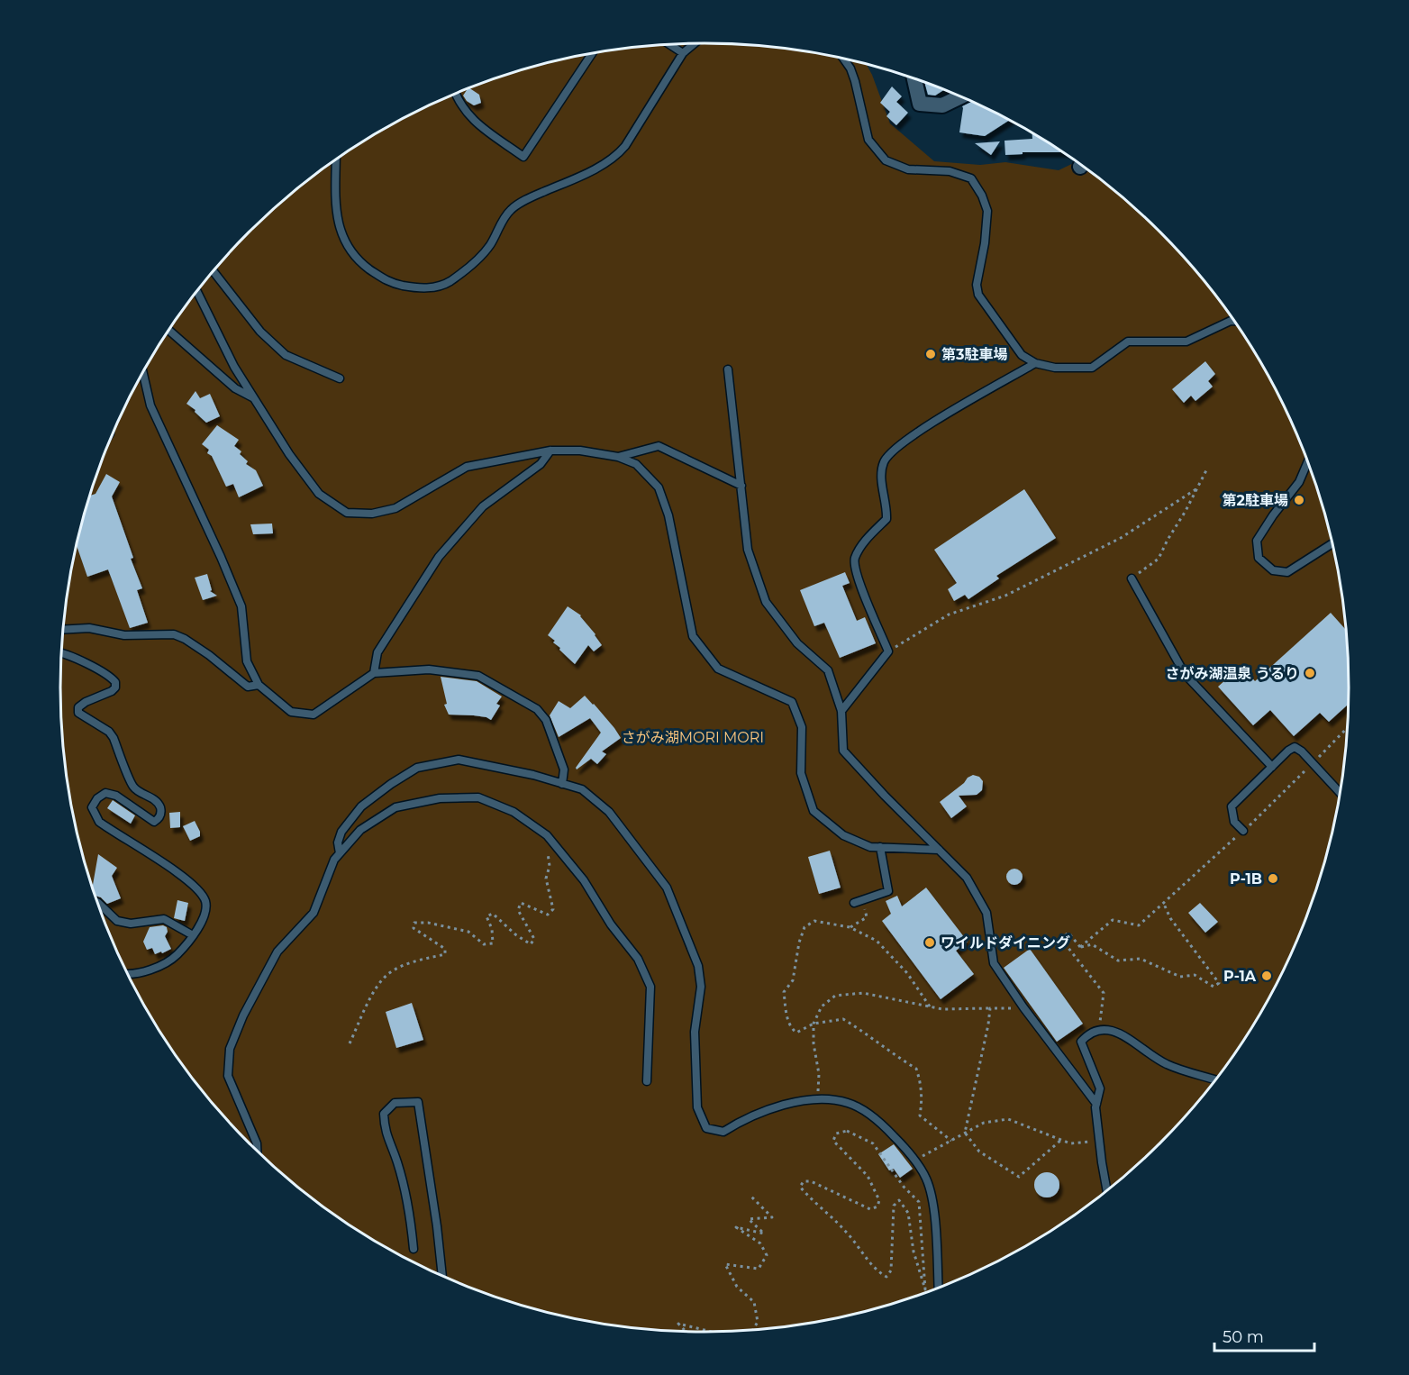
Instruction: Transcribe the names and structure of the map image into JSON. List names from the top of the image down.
{
  "parks": ["さがみ湖MORI MORI"],
  "places": [
    "第3駐車場",
    "第2駐車場",
    "さがみ湖温泉 うるり",
    "P-1B",
    "ワイルドダイニング",
    "P-1A"
  ],
  "scale_bar": "50 m"
}
